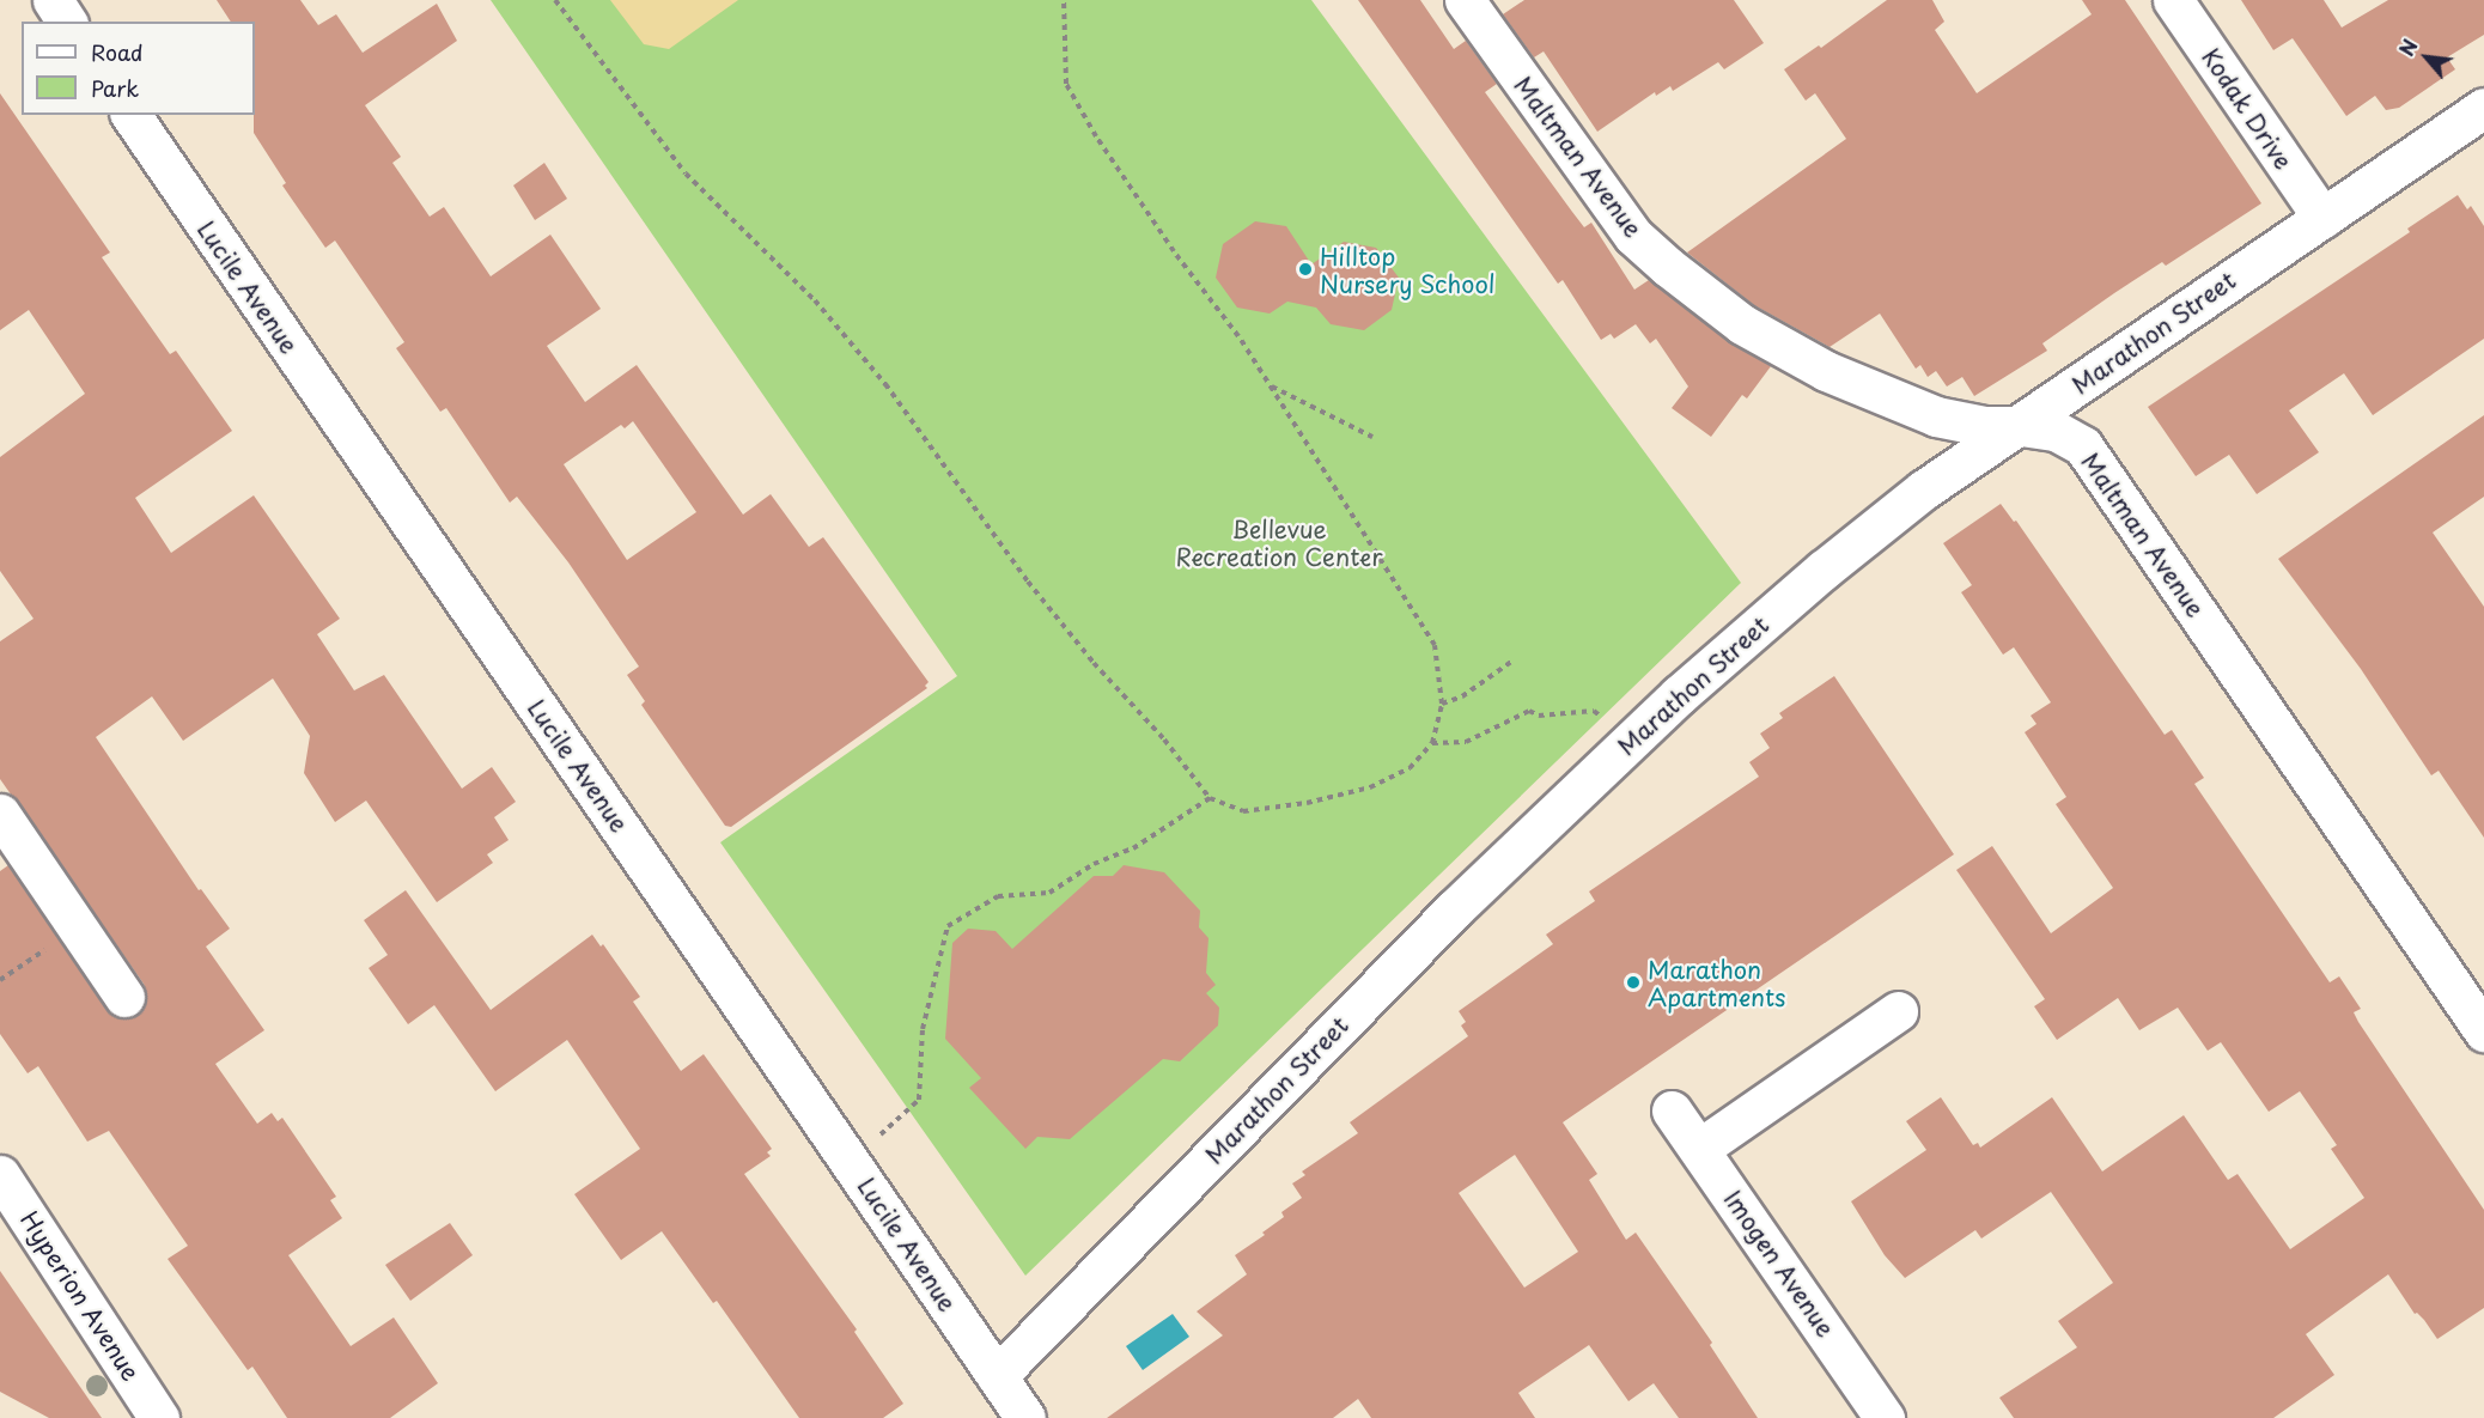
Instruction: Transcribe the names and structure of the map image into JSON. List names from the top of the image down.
{
  "streets": {
    "street": [
      "Kodak Drive",
      "Maltman Avenue",
      "Lucile Avenue",
      "Marathon Street",
      "Imogen Avenue",
      "Hyperion Avenue"
    ]
  },
  "crossings": [
    ["Kodak Drive", "Marathon Street"],
    ["Maltman Avenue", "Marathon Street"],
    ["Lucile Avenue", "Marathon Street"]
  ],
  "parks": ["Bellevue Recreation Center"],
  "places": ["Hilltop Nursery School", "Marathon Apartments"],
  "legend": ["Road", "Park"],
  "north": "top left"
}
